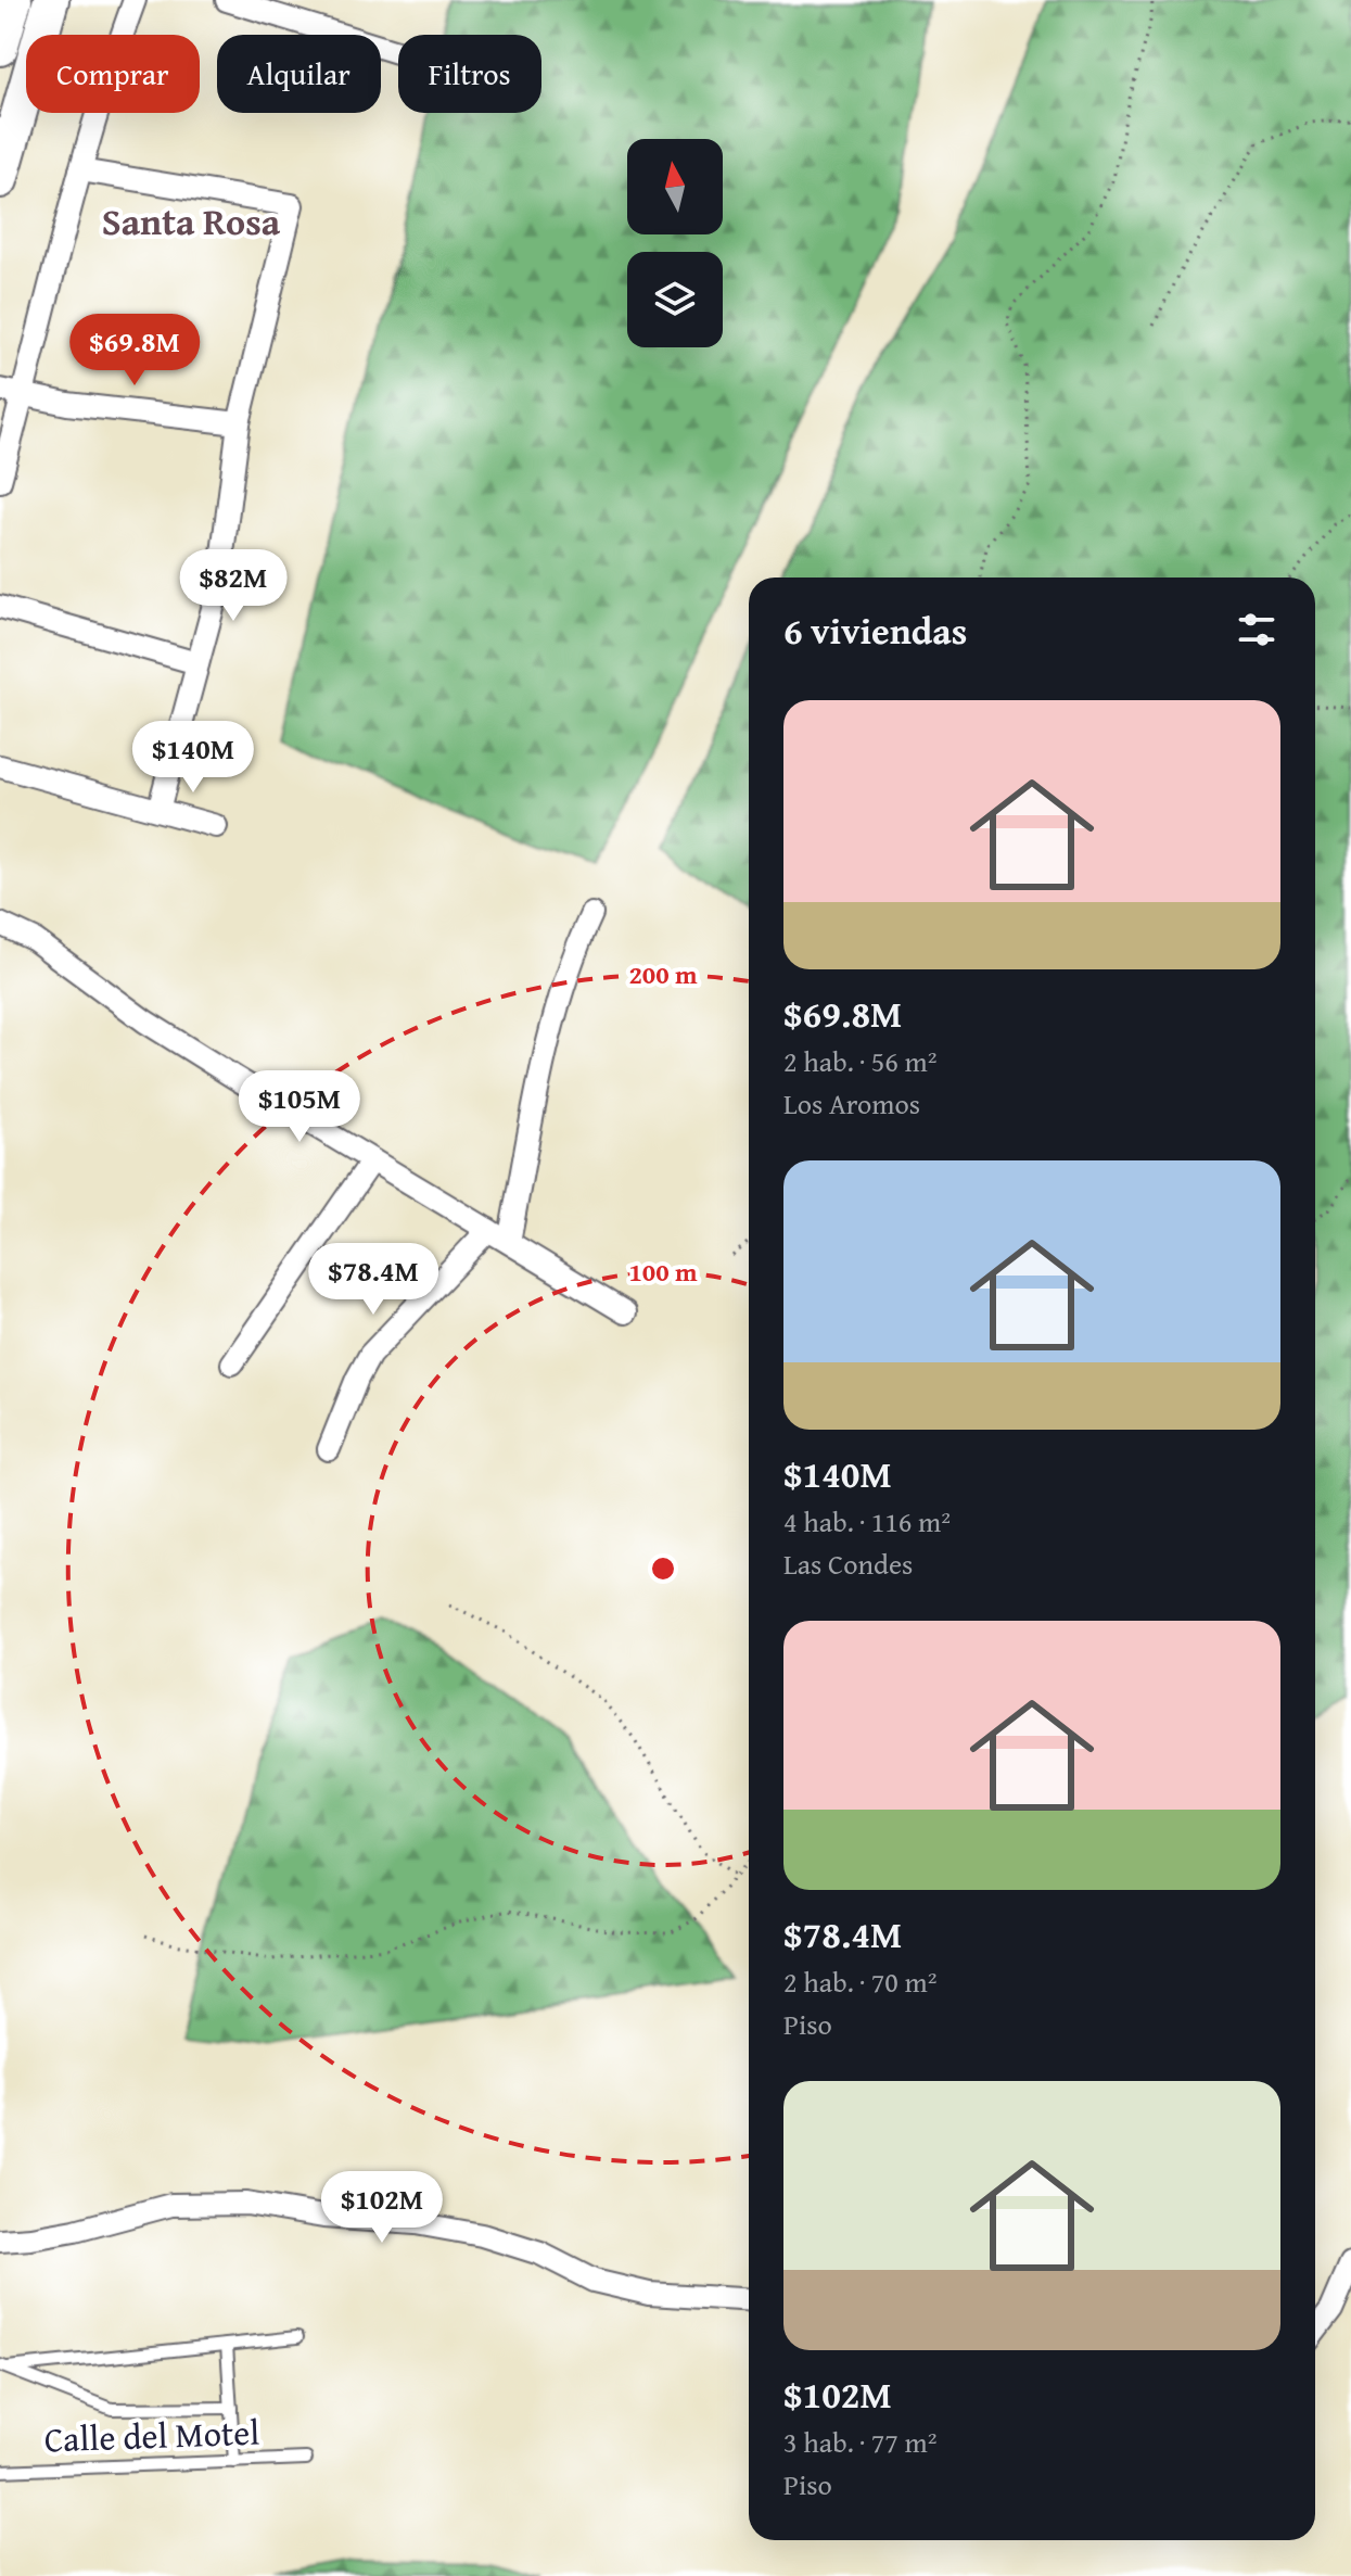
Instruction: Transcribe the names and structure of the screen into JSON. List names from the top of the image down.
{
  "streets": {
    "lane": ["Calle del Motel"]
  },
  "districts": ["Santa Rosa"],
  "north": "top",
  "page": {
    "chip": ["Comprar", "Alquilar", "Filtros"],
    "price": [
      "$69.8M",
      "$82M",
      "$140M",
      "$105M",
      "$78.4M",
      "$102M"
    ],
    "heading": "6 viviendas",
    "list": [
      {
        "name": "$69.8M",
        "note": "2 hab. · 56 m² · Los Aromos"
      },
      {
        "name": "$140M",
        "note": "4 hab. · 116 m² · Las Condes"
      },
      {
        "name": "$78.4M",
        "note": "2 hab. · 70 m² · Piso"
      },
      {
        "name": "$102M",
        "note": "3 hab. · 77 m² · Piso"
      }
    ]
  },
  "rings": ["200 m", "100 m"]
}
